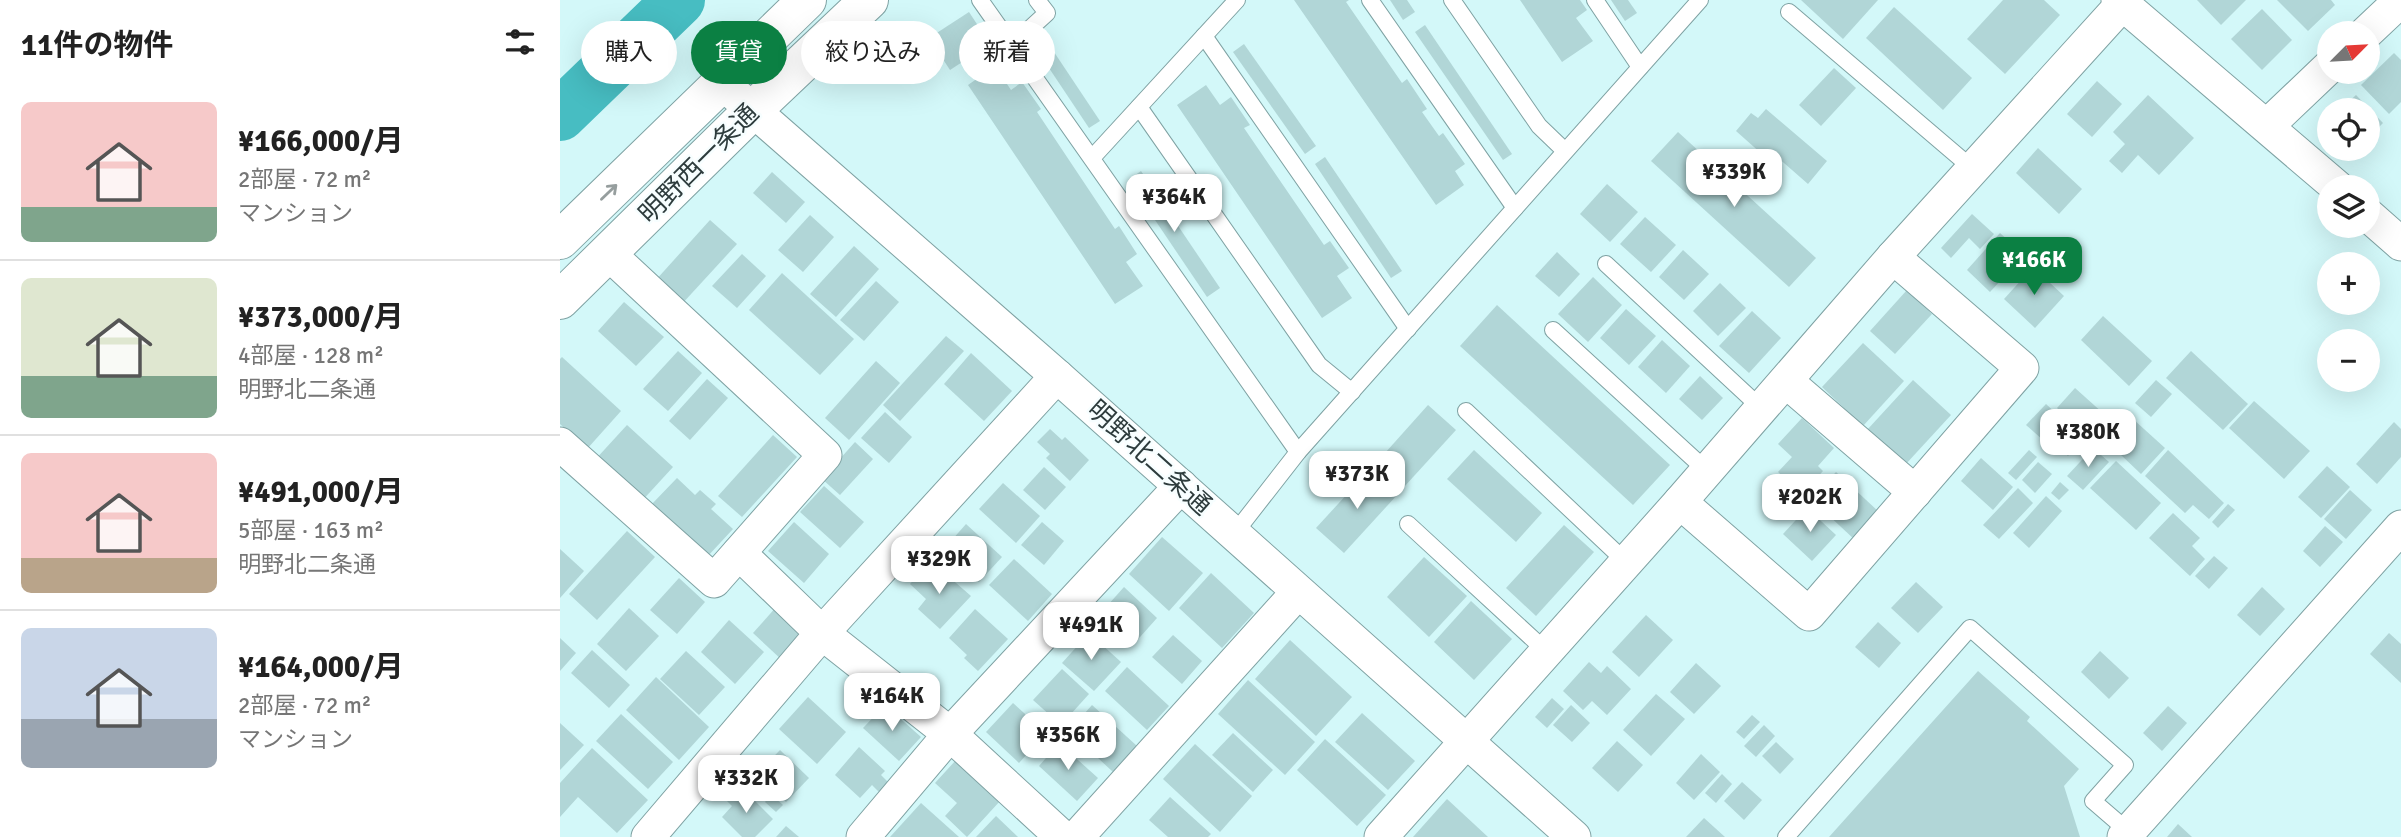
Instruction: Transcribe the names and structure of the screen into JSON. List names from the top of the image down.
{
  "streets": {
    "street": ["明野西一条通", "明野北二条通"]
  },
  "crossings": [
    ["明野西一条通", "明野北二条通"]
  ],
  "north": "top right",
  "page": {
    "heading": "11件の物件",
    "map_buttons": ["+", "−"],
    "chip": [
      "購入",
      "賃貸",
      "絞り込み",
      "新着"
    ],
    "list": [
      {
        "name": "¥166,000/月",
        "note": "2部屋 · 72 m² · マンション"
      },
      {
        "name": "¥373,000/月",
        "note": "4部屋 · 128 m² · 明野北二条通"
      },
      {
        "name": "¥491,000/月",
        "note": "5部屋 · 163 m² · 明野北二条通"
      },
      {
        "name": "¥164,000/月",
        "note": "2部屋 · 72 m² · マンション"
      }
    ],
    "price": [
      "¥339K",
      "¥364K",
      "¥166K",
      "¥380K",
      "¥373K",
      "¥202K",
      "¥329K",
      "¥491K",
      "¥164K",
      "¥356K",
      "¥332K"
    ]
  }
}
